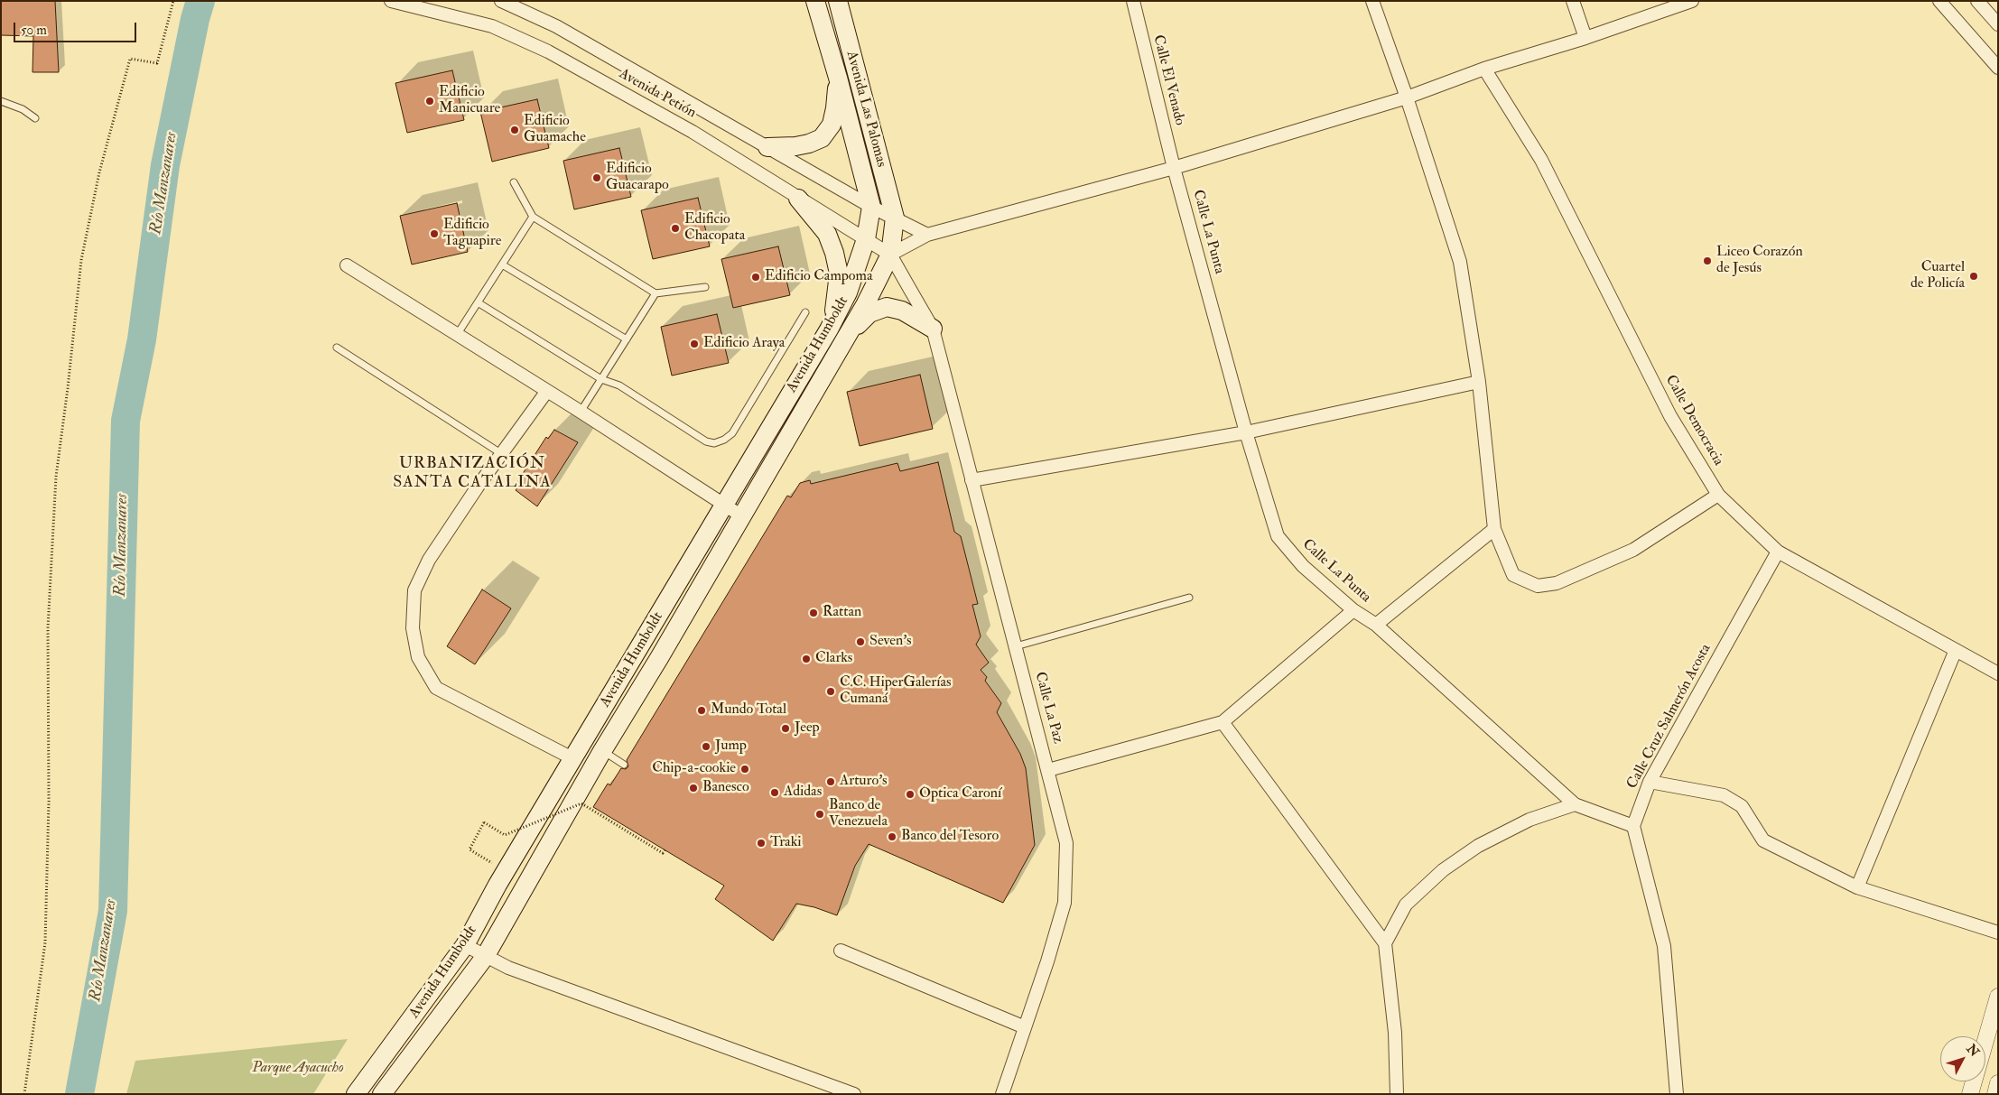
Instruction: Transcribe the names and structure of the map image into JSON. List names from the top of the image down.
{
  "streets": {
    "main road": ["Avenida Las Palomas", "Avenida Humboldt"],
    "street": [
      "Calle El Venado",
      "Avenida Petión",
      "Calle La Punta",
      "Calle Democracia",
      "Calle La Paz",
      "Calle Cruz Salmerón Acosta"
    ]
  },
  "crossings": [
    ["Calle El Venado", "Calle La Punta"],
    ["Avenida Petión", "Avenida Las Palomas"],
    ["Avenida Petión", "Avenida Humboldt"],
    ["Avenida Petión", "Calle La Paz"],
    ["Avenida Las Palomas", "Avenida Humboldt"],
    ["Calle La Punta", "Calle Cruz Salmerón Acosta"],
    ["Avenida Humboldt", "Calle La Paz"],
    ["Calle Democracia", "Calle Cruz Salmerón Acosta"]
  ],
  "districts": ["URBANIZACIÓN SANTA CATALINA"],
  "water": ["Río Manzanares"],
  "parks": ["Parque Ayacucho"],
  "places": [
    "Edificio Manicuare",
    "Edificio Guamache",
    "Edificio Guacarapo",
    "Edificio Chacopata",
    "Edificio Taguapire",
    "Liceo Corazón de Jesús",
    "Cuartel de Policía",
    "Edificio Campoma",
    "Edificio Araya",
    "Rattan",
    "Seven's",
    "Clarks",
    "C.C. HiperGalerías Cumaná",
    "Mundo Total",
    "Jeep",
    "Jump",
    "Chip-a-cookie",
    "Arturo's",
    "Banesco",
    "Adidas",
    "Optica Caroní",
    "Banco de Venezuela",
    "Banco del Tesoro",
    "Traki"
  ],
  "scale_bar": "50 m",
  "north": "top right"
}
